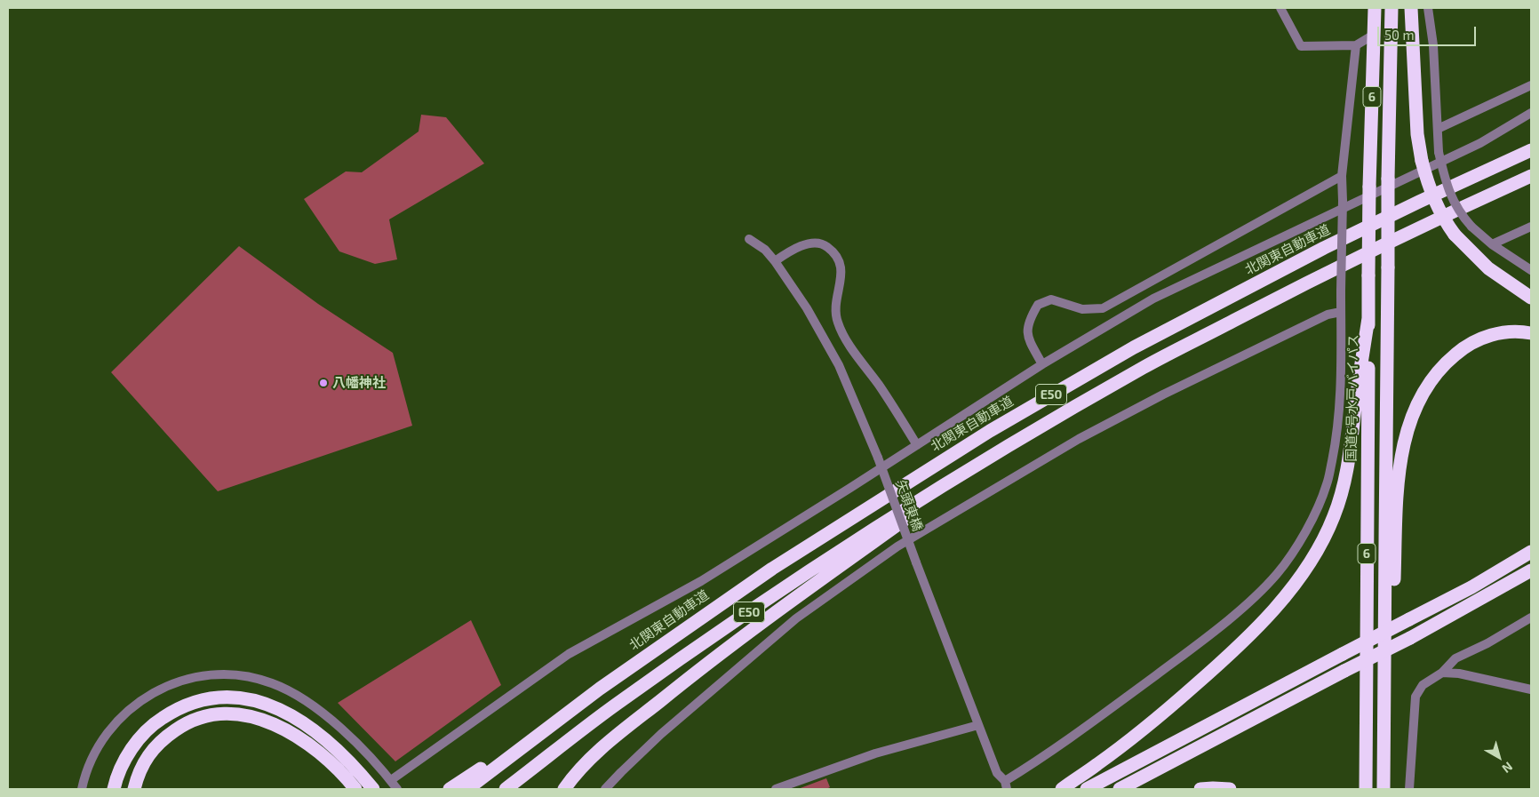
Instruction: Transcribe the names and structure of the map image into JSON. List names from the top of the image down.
{
  "streets": {
    "highway": [
      "6",
      "北関東自動車道",
      "E50",
      "国道6号水戸バイパス"
    ],
    "street": ["矢頭東橋"]
  },
  "places": ["八幡神社"],
  "scale_bar": "50 m",
  "north": "bottom right"
}
